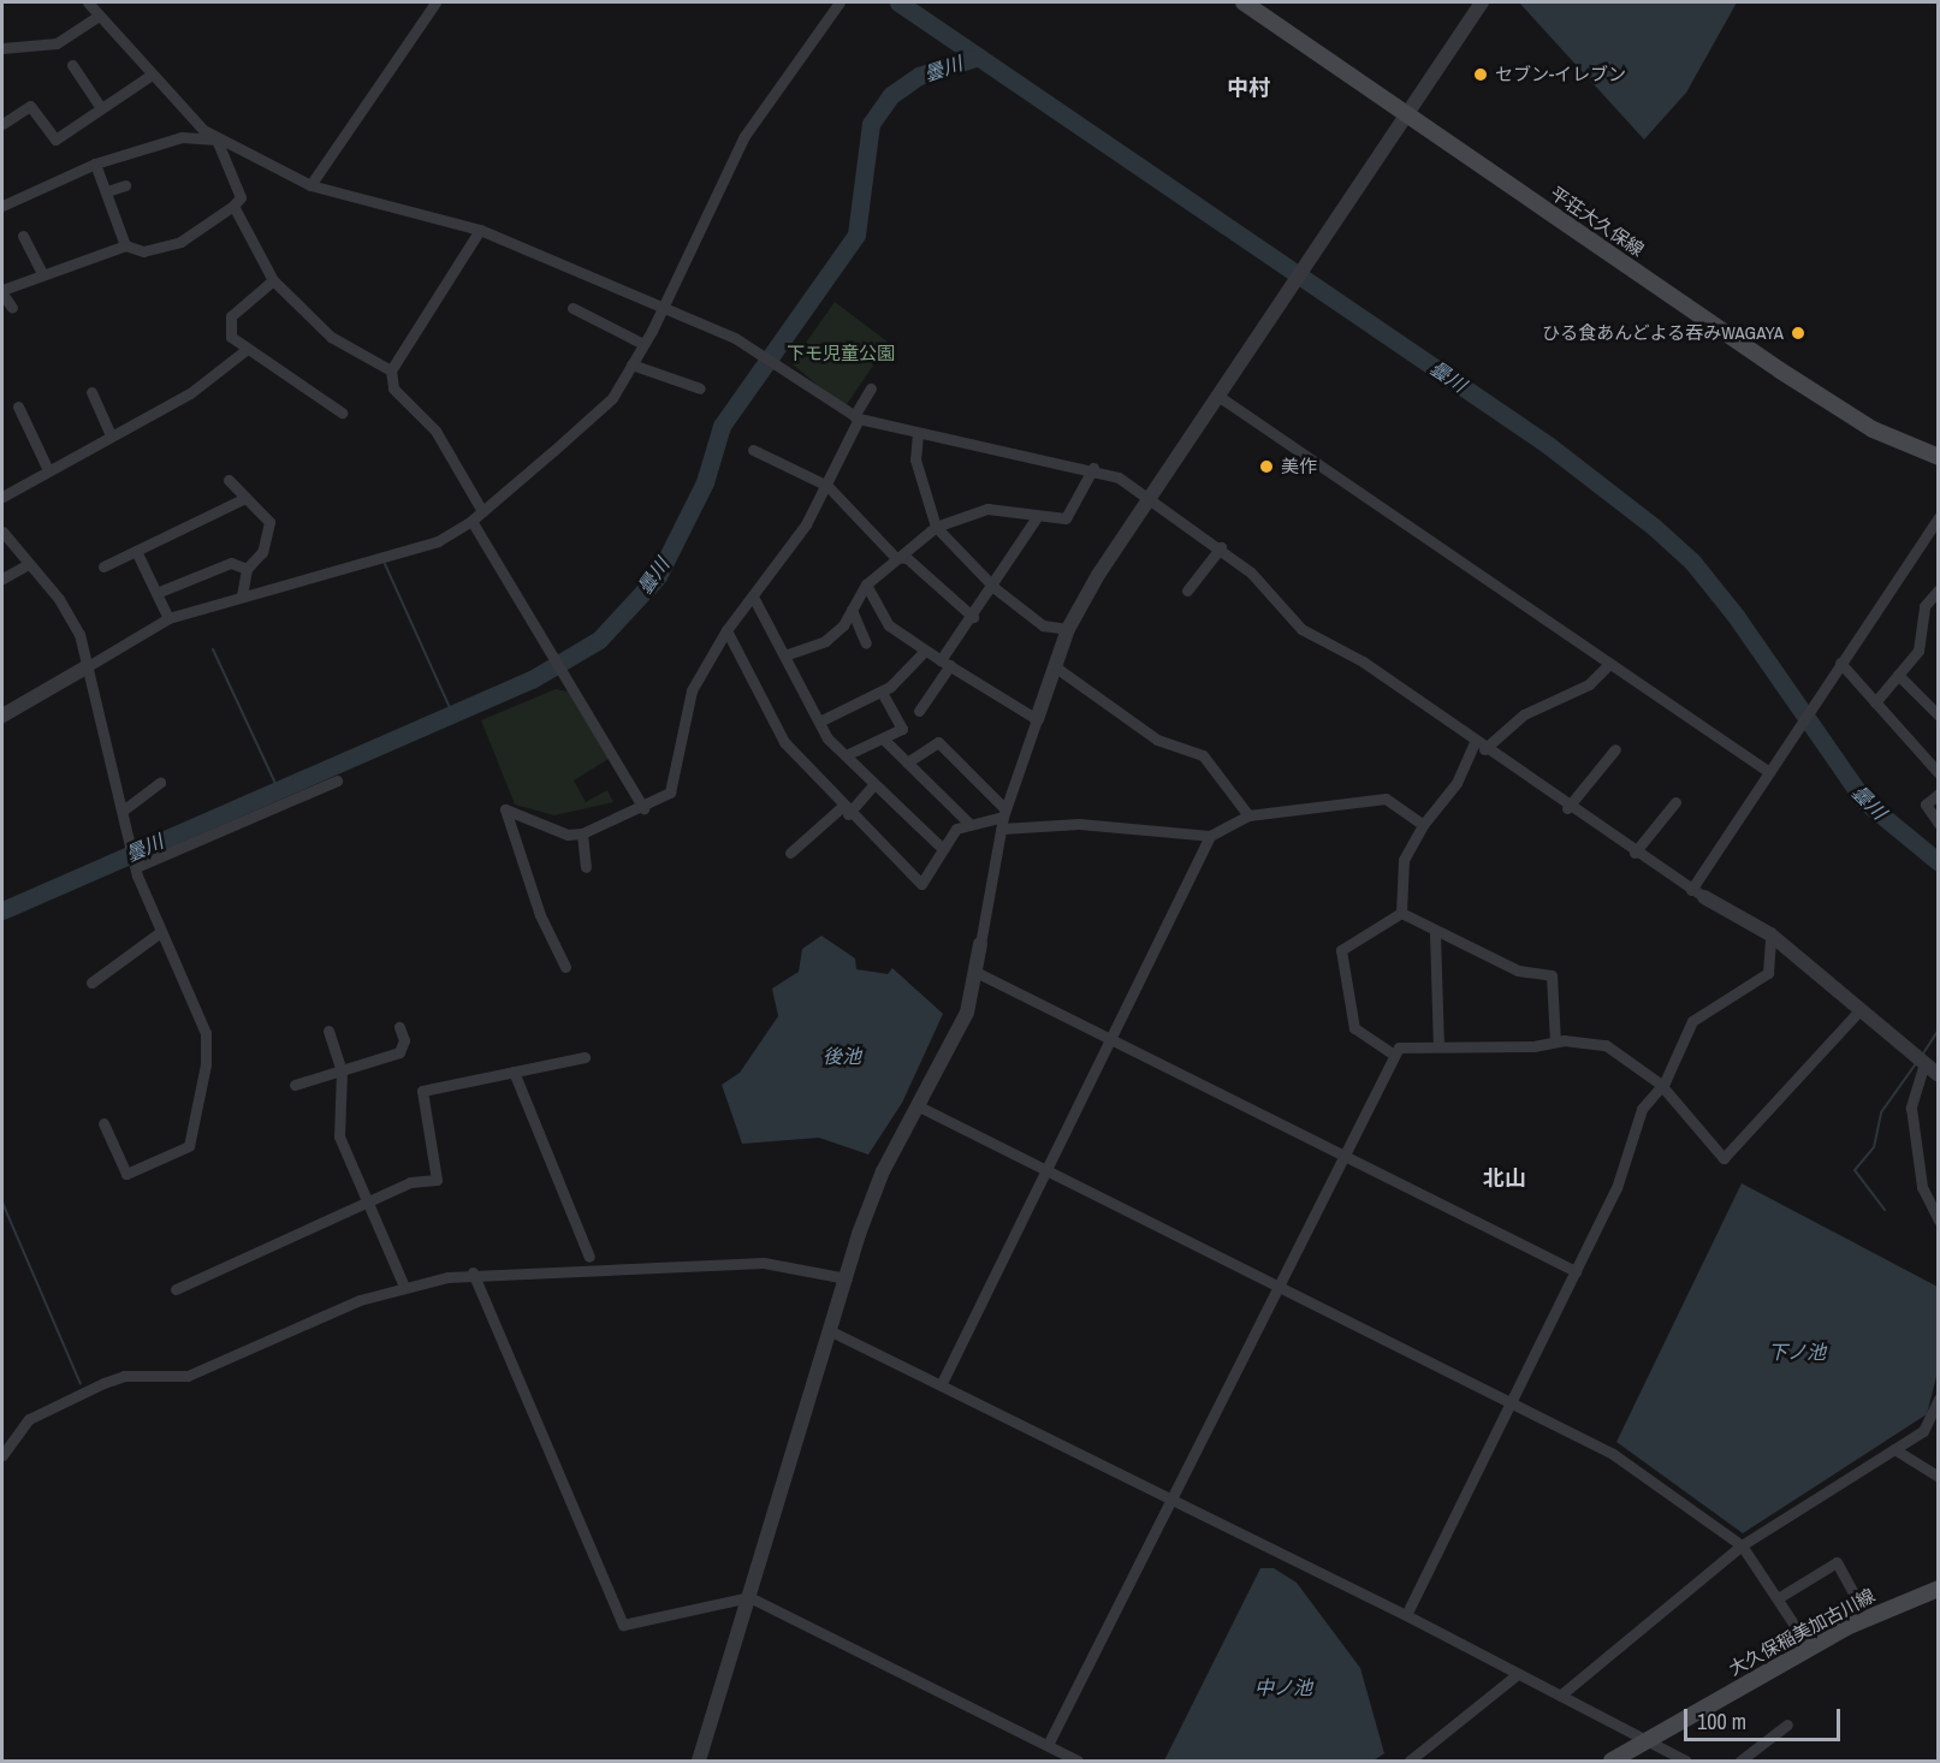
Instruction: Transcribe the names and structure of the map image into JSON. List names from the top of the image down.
{
  "streets": {
    "main road": ["平荘大久保線", "大久保稲美加古川線"]
  },
  "districts": ["中村", "北山"],
  "water": [
    "曇川",
    "後池",
    "下ノ池",
    "中ノ池"
  ],
  "parks": ["下モ児童公園"],
  "places": ["セブン-イレブン", "ひる食あんどよる吞みWAGAYA", "美作"],
  "scale_bar": "100 m"
}
